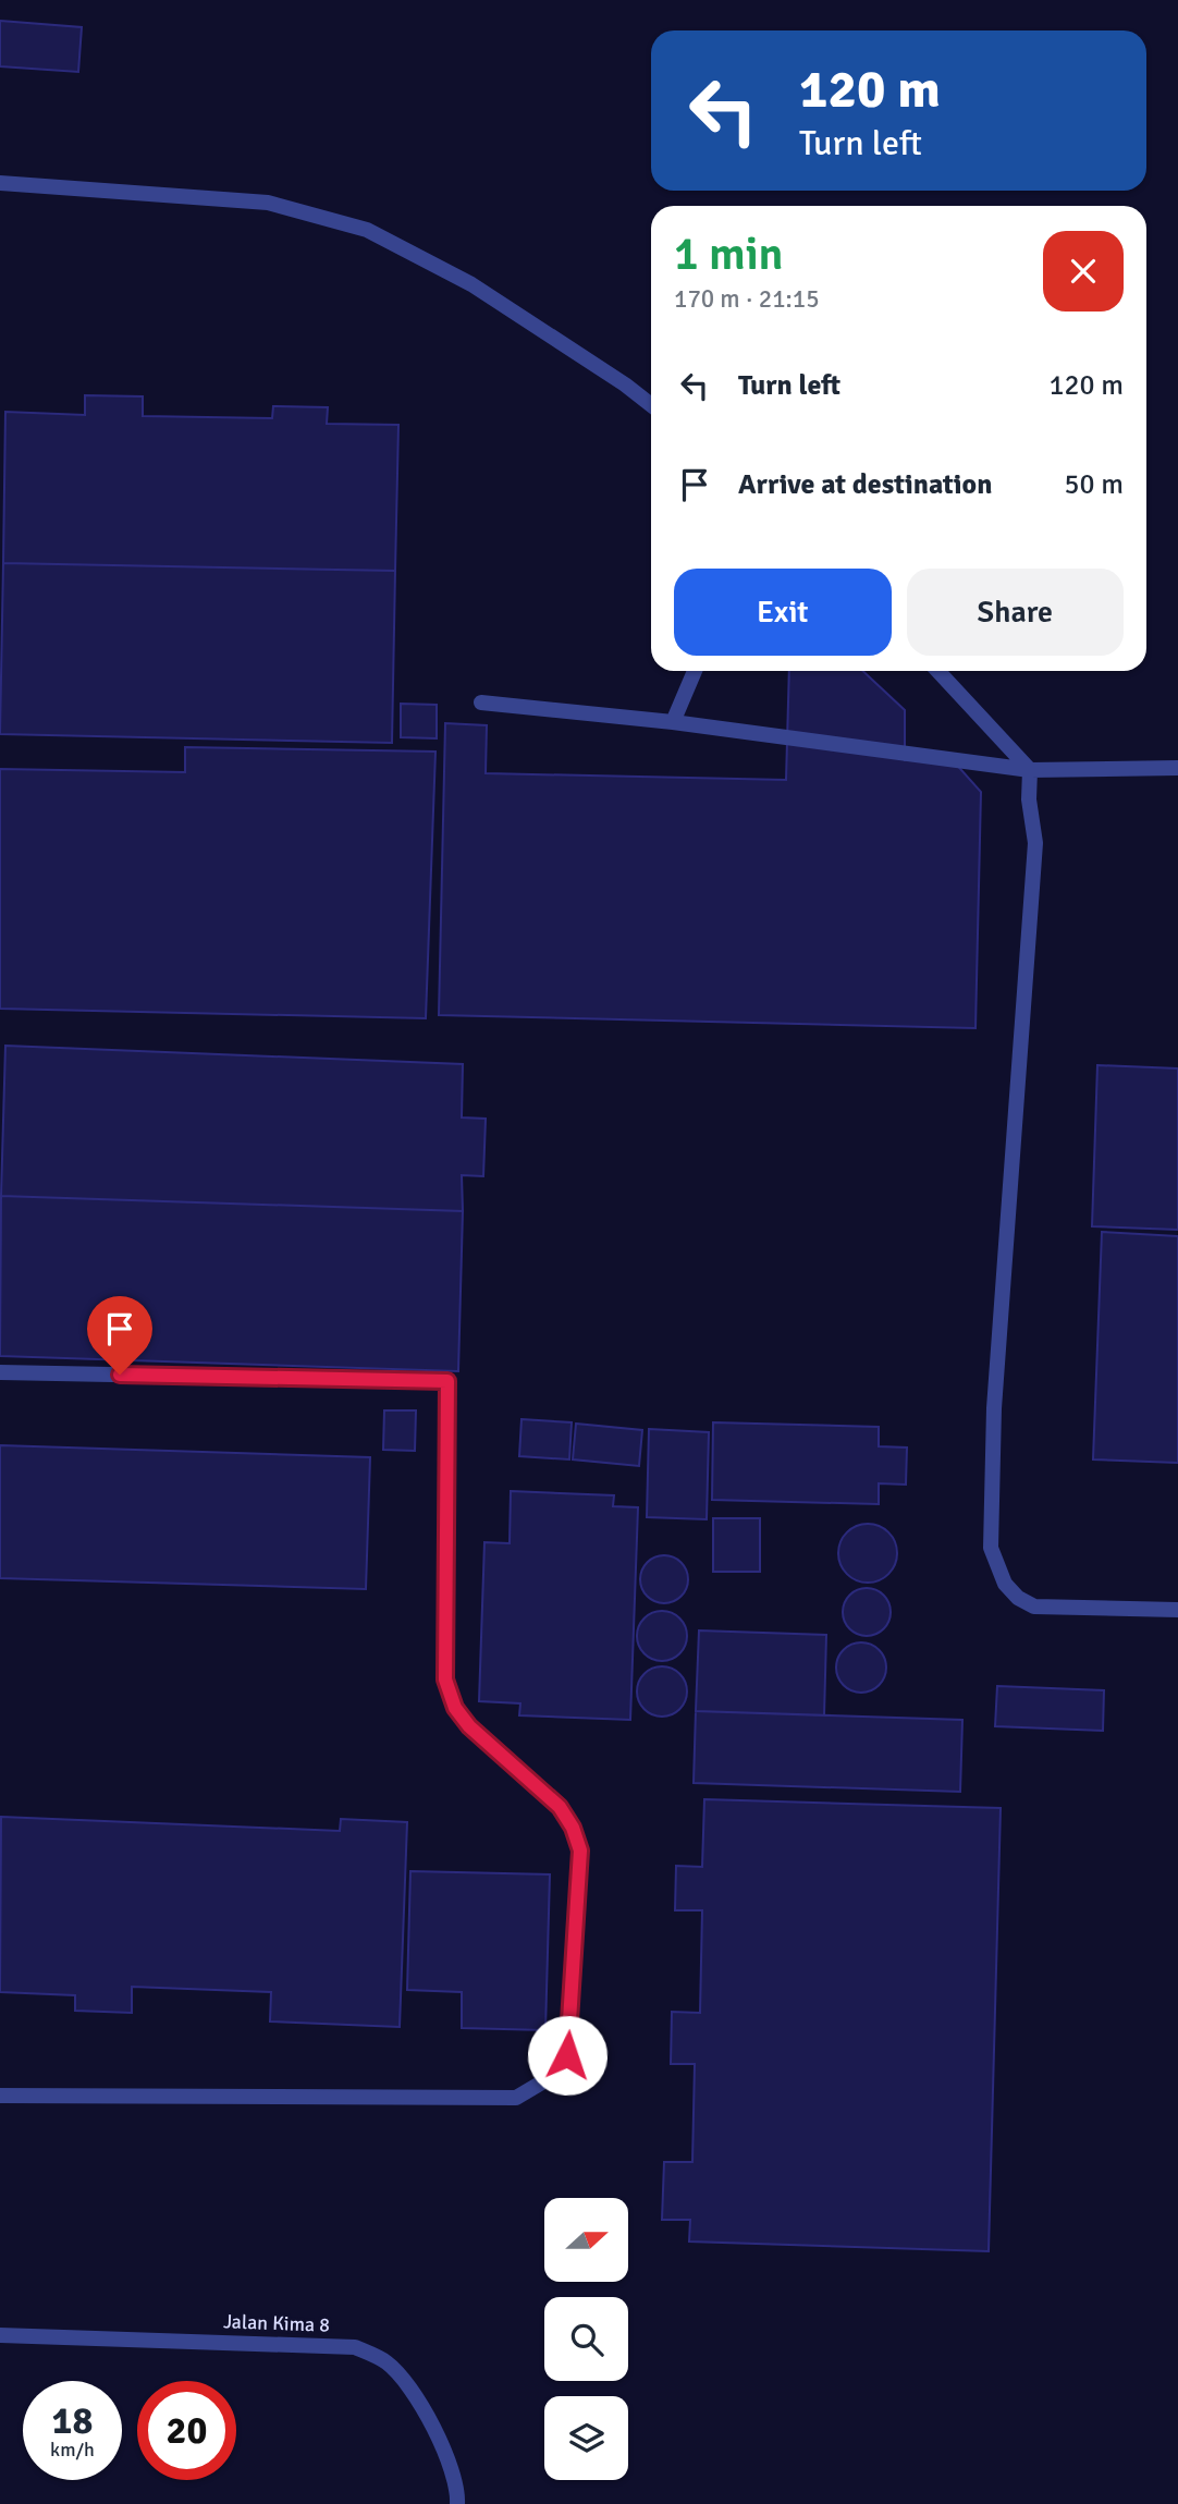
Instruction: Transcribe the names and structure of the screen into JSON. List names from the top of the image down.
{
  "streets": {
    "street": ["Jalan Kima 8"]
  },
  "north": "right",
  "page": {
    "turn": ["120 m", "Turn left"],
    "heading": ["1 min", "170 m · 21:15"],
    "list": [
      {
        "name": "Turn left",
        "value": "120 m"
      },
      {
        "name": "Arrive at destination",
        "value": "50 m"
      }
    ],
    "buttons": ["Exit", "Share"],
    "speed": "18 km/h",
    "limit": "20"
  }
}
